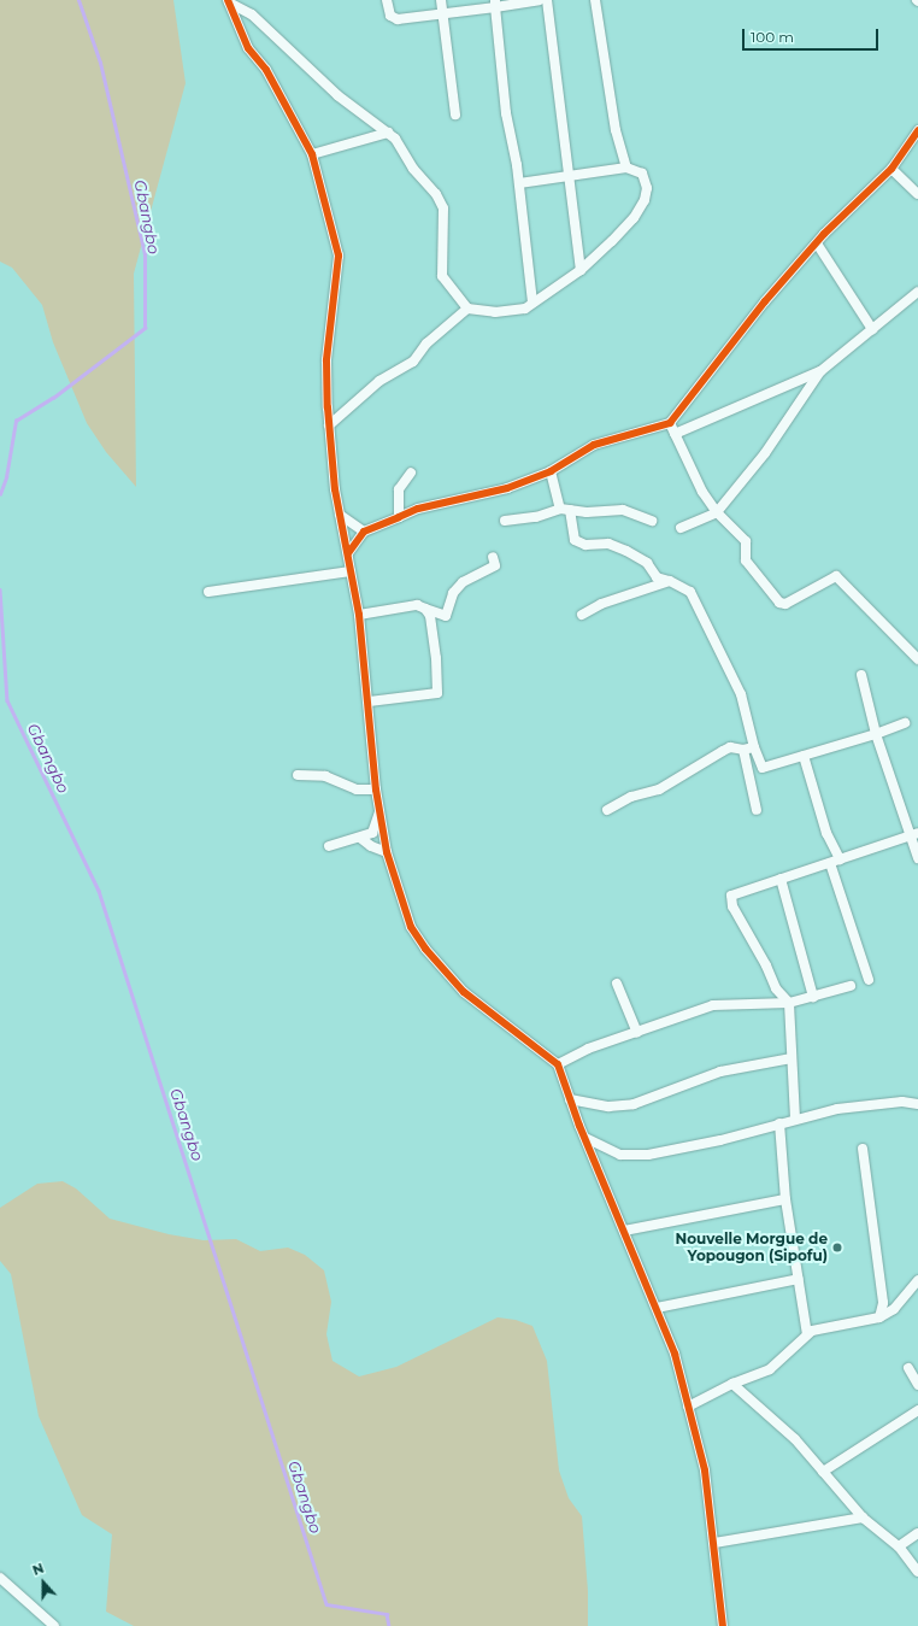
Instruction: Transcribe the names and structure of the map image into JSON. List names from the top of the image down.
{
  "water": ["Gbangbo"],
  "places": ["Nouvelle Morgue de Yopougon (Sipofu)"],
  "scale_bar": "100 m",
  "north": "top"
}
